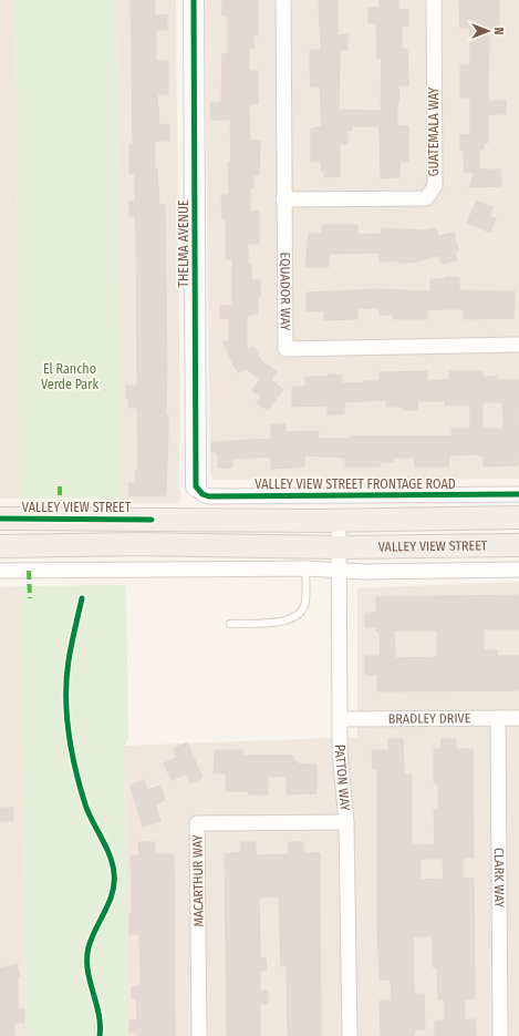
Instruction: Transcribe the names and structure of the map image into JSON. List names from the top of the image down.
{
  "streets": {
    "main road": ["VALLEY VIEW STREET"],
    "street": [
      "GUATEMALA WAY",
      "THELMA AVENUE",
      "EQUADOR WAY",
      "VALLEY VIEW STREET FRONTAGE ROAD",
      "BRADLEY DRIVE",
      "PATTON WAY",
      "CLARK WAY",
      "MACARTHUR WAY"
    ]
  },
  "crossings": [
    ["GUATEMALA WAY", "EQUADOR WAY"],
    ["THELMA AVENUE", "VALLEY VIEW STREET FRONTAGE ROAD"],
    ["VALLEY VIEW STREET", "PATTON WAY"],
    ["BRADLEY DRIVE", "PATTON WAY"],
    ["BRADLEY DRIVE", "CLARK WAY"],
    ["PATTON WAY", "MACARTHUR WAY"]
  ],
  "parks": ["El Rancho Verde Park"],
  "north": "right"
}
